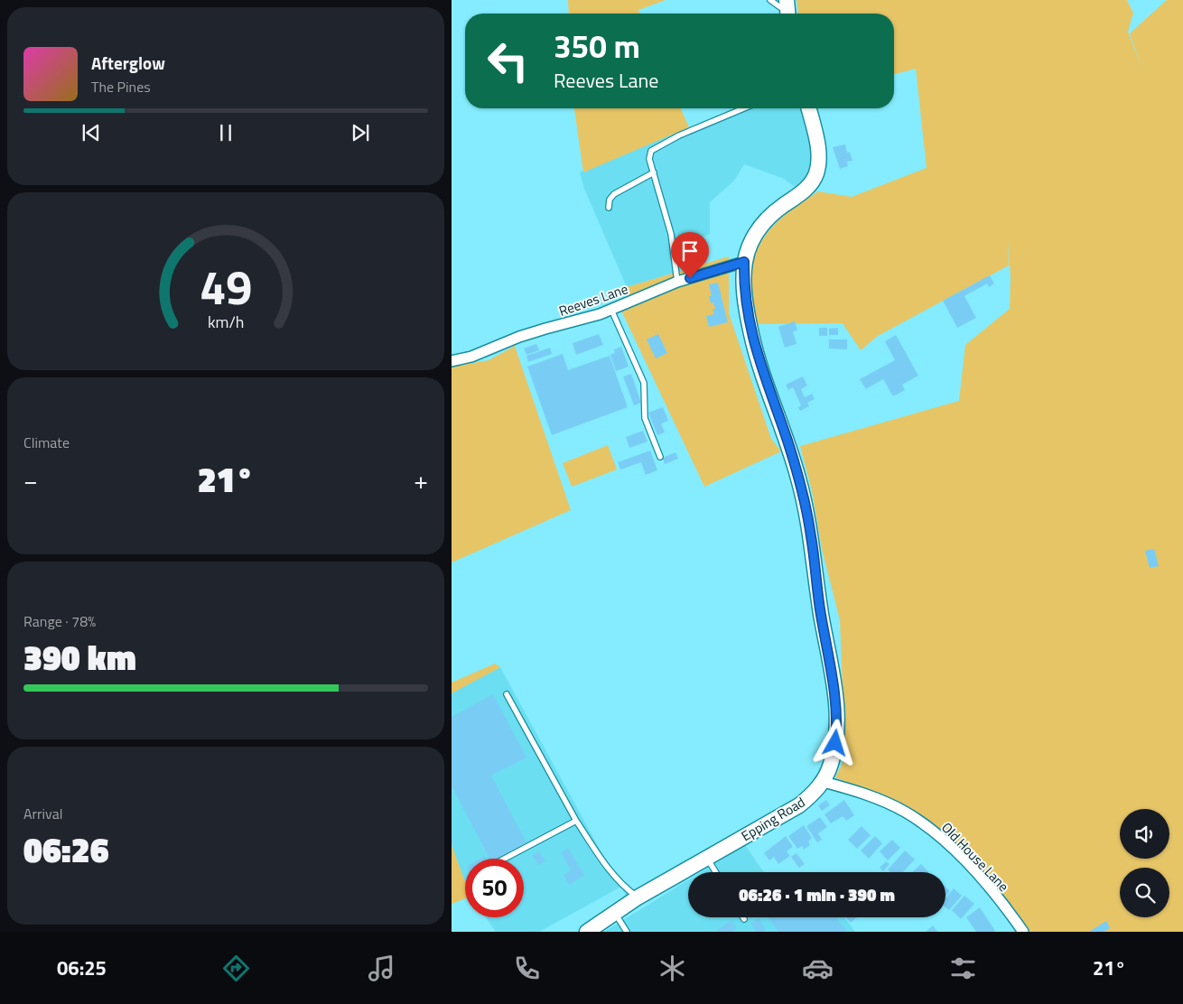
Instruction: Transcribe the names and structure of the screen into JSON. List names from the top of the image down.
{
  "streets": {
    "main road": ["Epping Road"],
    "street": ["Reeves Lane", "Old House Lane"]
  },
  "crossings": [
    ["Reeves Lane", "Epping Road"],
    ["Epping Road", "Old House Lane"]
  ],
  "page": {
    "turn": ["350 m", "Reeves Lane"],
    "song": ["Afterglow", "The Pines"],
    "tile": [
      "Climate",
      ["Range · 78%", "390 km"],
      ["Arrival", "06:26"]
    ],
    "heat": ["−", "21°", "+"],
    "limit": "50",
    "trip": "06:26 · 1 min · 390 m",
    "tabs": ["06:25", "21°"],
    "gauge": ["49", "km/h"]
  }
}
